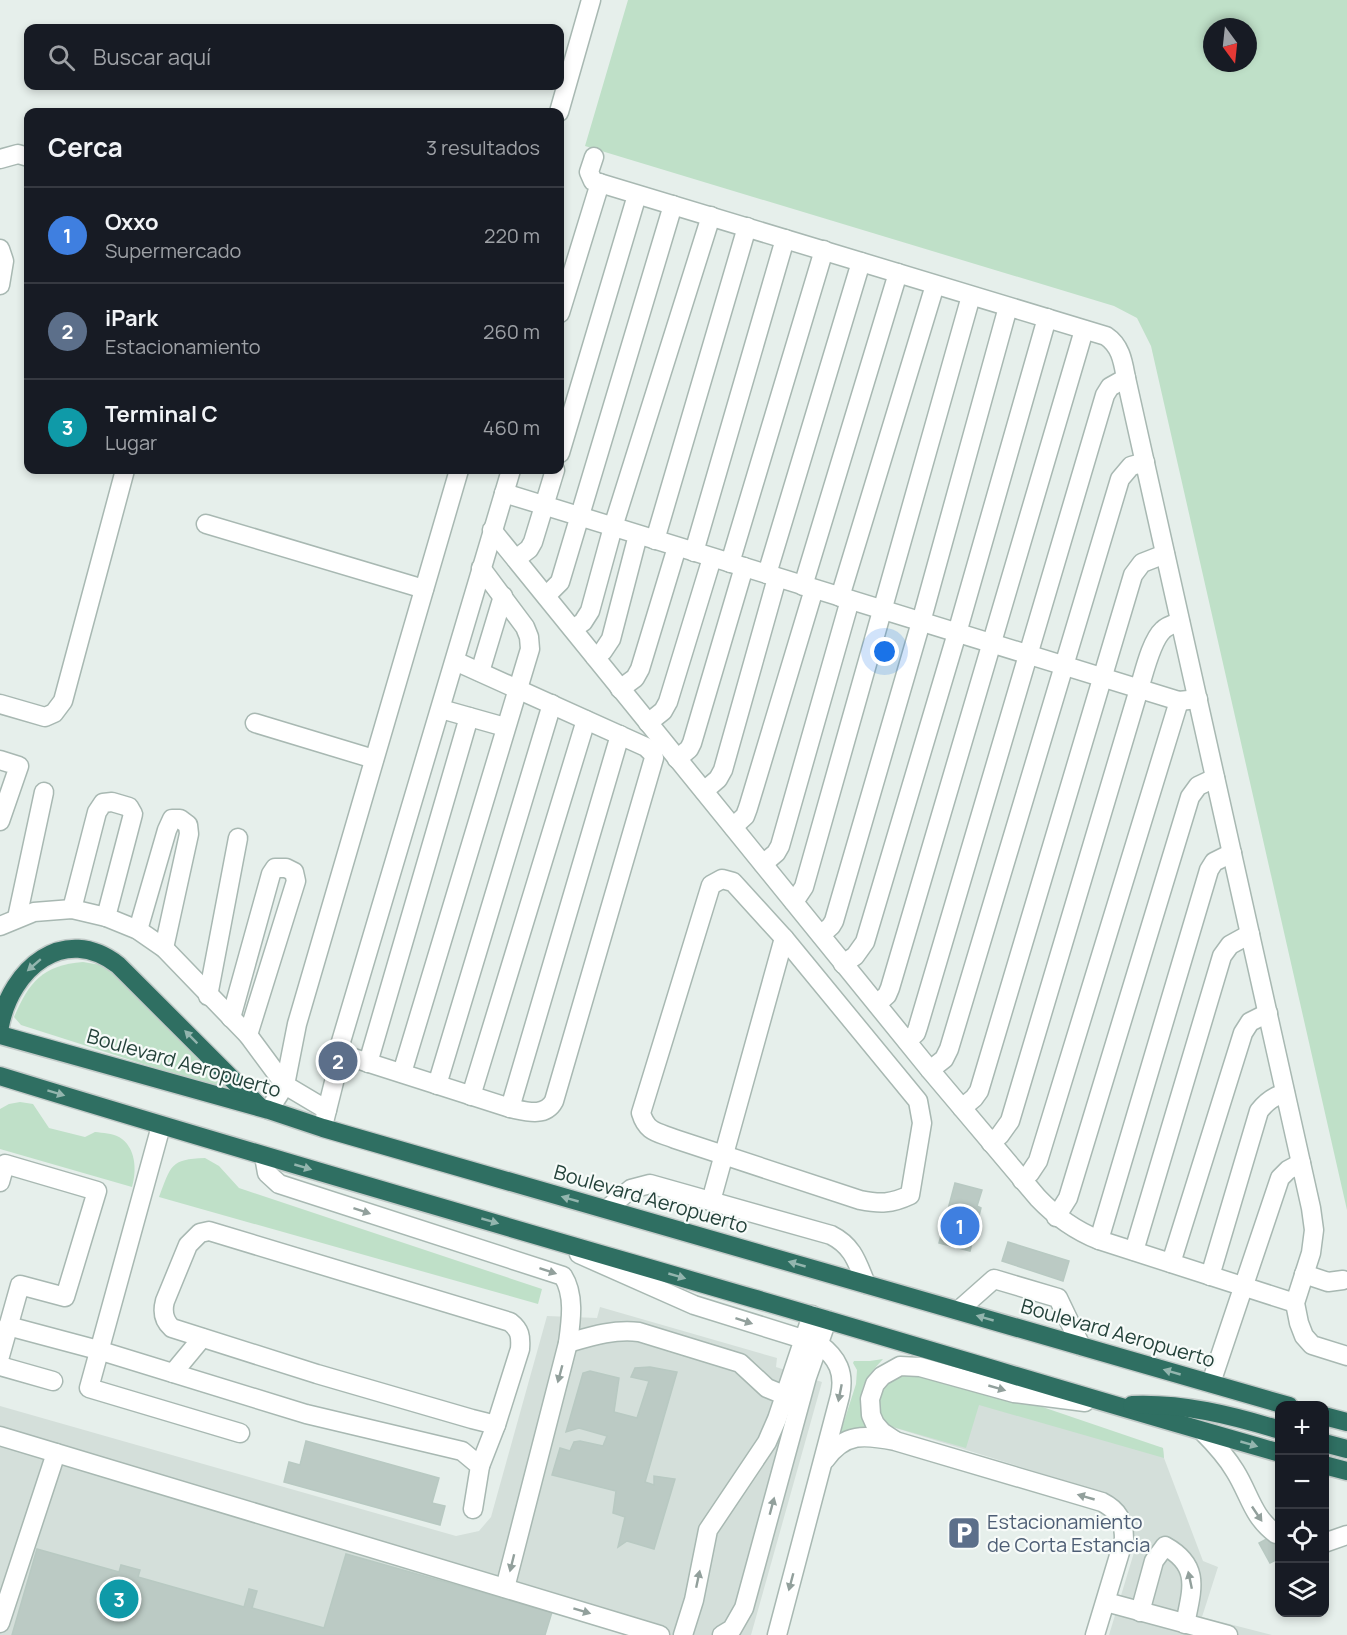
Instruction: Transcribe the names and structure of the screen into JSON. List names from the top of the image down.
{
  "streets": {
    "highway": ["Boulevard Aeropuerto"]
  },
  "places": {
    "parking": ["Estacionamiento de Corta Estancia"]
  },
  "north": "bottom",
  "page": {
    "search": "Buscar aquí",
    "heading": ["Cerca", "3 resultados"],
    "list": [
      {
        "mark": "1",
        "name": "Oxxo",
        "note": "Supermercado",
        "value": "220 m"
      },
      {
        "mark": "2",
        "name": "iPark",
        "note": "Estacionamiento",
        "value": "260 m"
      },
      {
        "mark": "3",
        "name": "Terminal C",
        "note": "Lugar",
        "value": "460 m"
      }
    ],
    "pins": ["2", "1", "3"],
    "map_buttons": ["+", "−"]
  }
}
